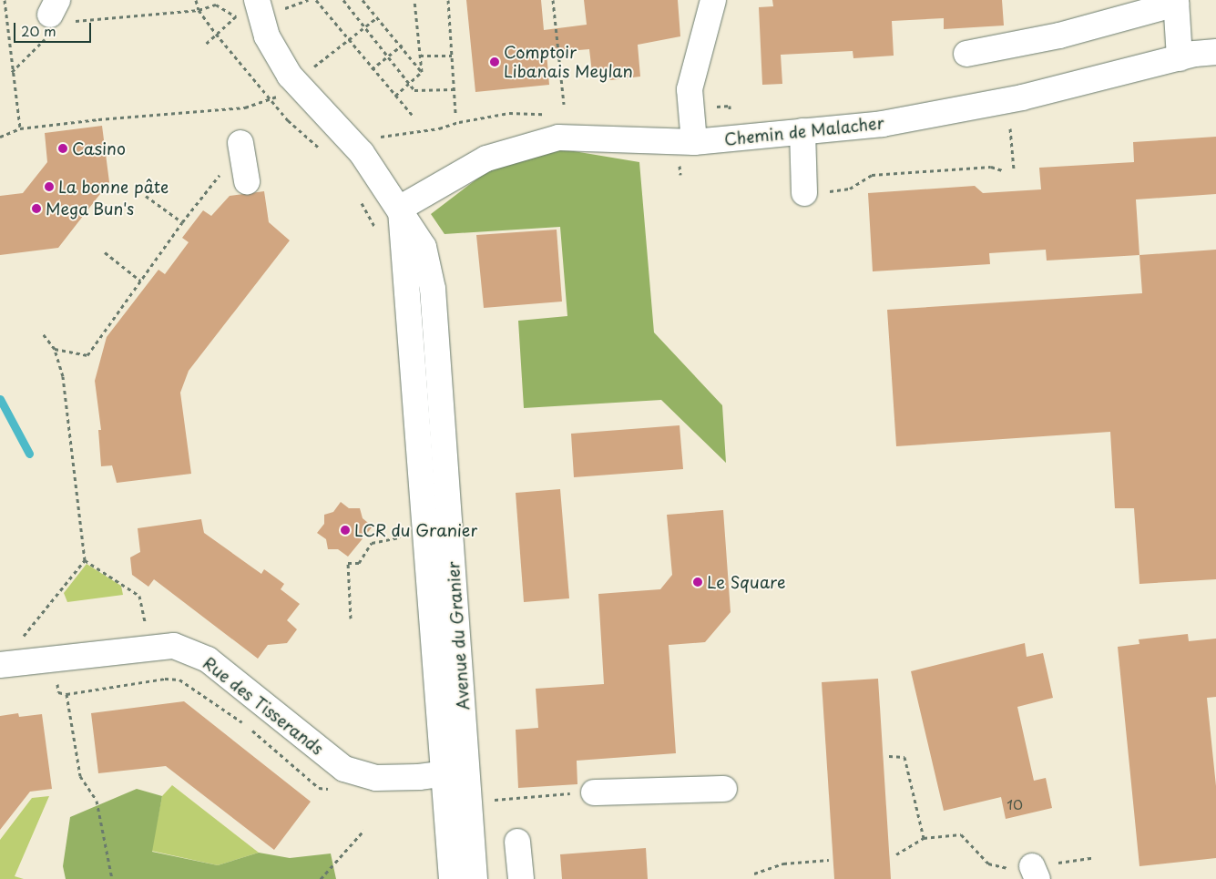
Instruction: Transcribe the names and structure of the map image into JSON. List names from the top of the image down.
{
  "streets": {
    "street": ["Chemin de Malacher", "Avenue du Granier", "Rue des Tisserands"]
  },
  "crossings": [
    ["Chemin de Malacher", "Avenue du Granier"],
    ["Avenue du Granier", "Rue des Tisserands"]
  ],
  "places": [
    "Comptoir Libanais Meylan",
    "Casino",
    "La bonne pâte",
    "Mega Bun's",
    "LCR du Granier",
    "Le Square"
  ],
  "house_numbers": ["10"],
  "scale_bar": "20 m"
}
